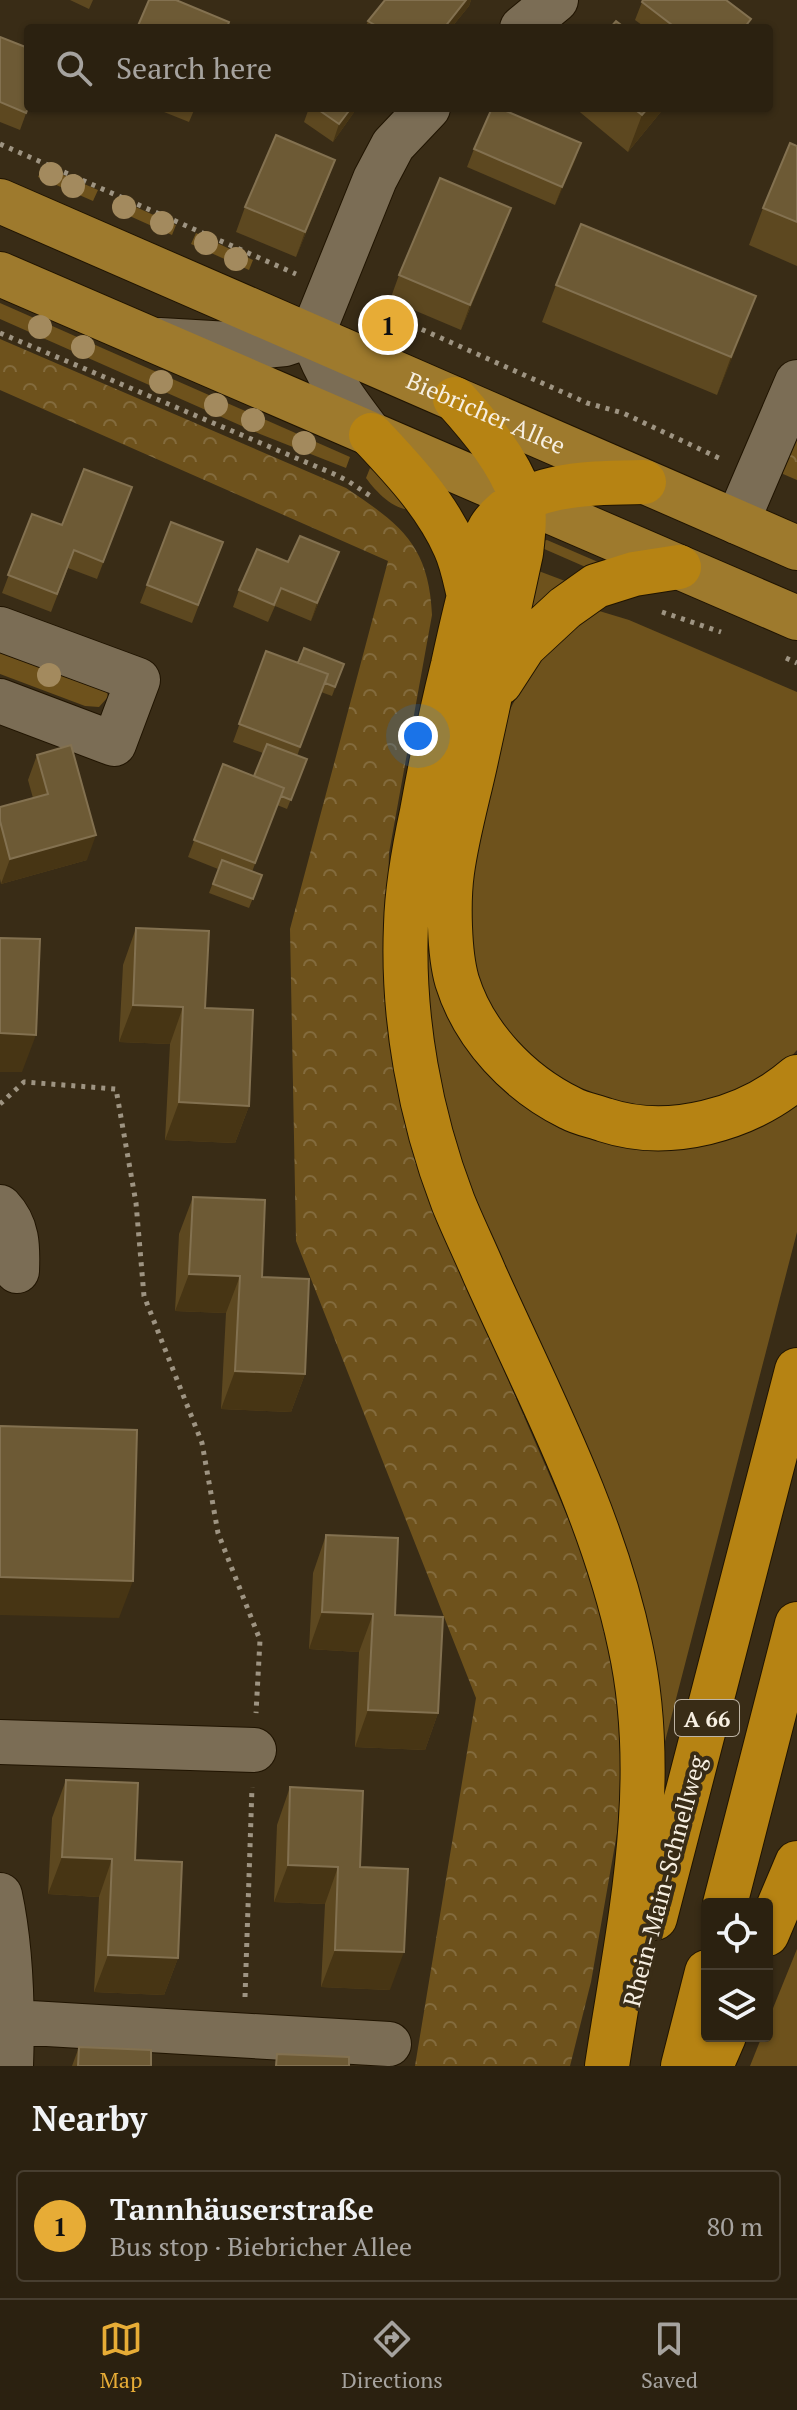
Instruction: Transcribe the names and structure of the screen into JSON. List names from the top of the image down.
{
  "streets": {
    "highway": ["A 66", "Rhein-Main-Schnellweg"],
    "main road": ["Biebricher Allee"]
  },
  "page": {
    "search": "Search here",
    "pins": "1",
    "heading": "Nearby",
    "list": [
      {
        "mark": "1",
        "name": "Tannhäuserstraße",
        "note": "Bus stop · Biebricher Allee",
        "value": "80 m"
      }
    ],
    "nav": ["Map", "Directions", "Saved"]
  }
}
